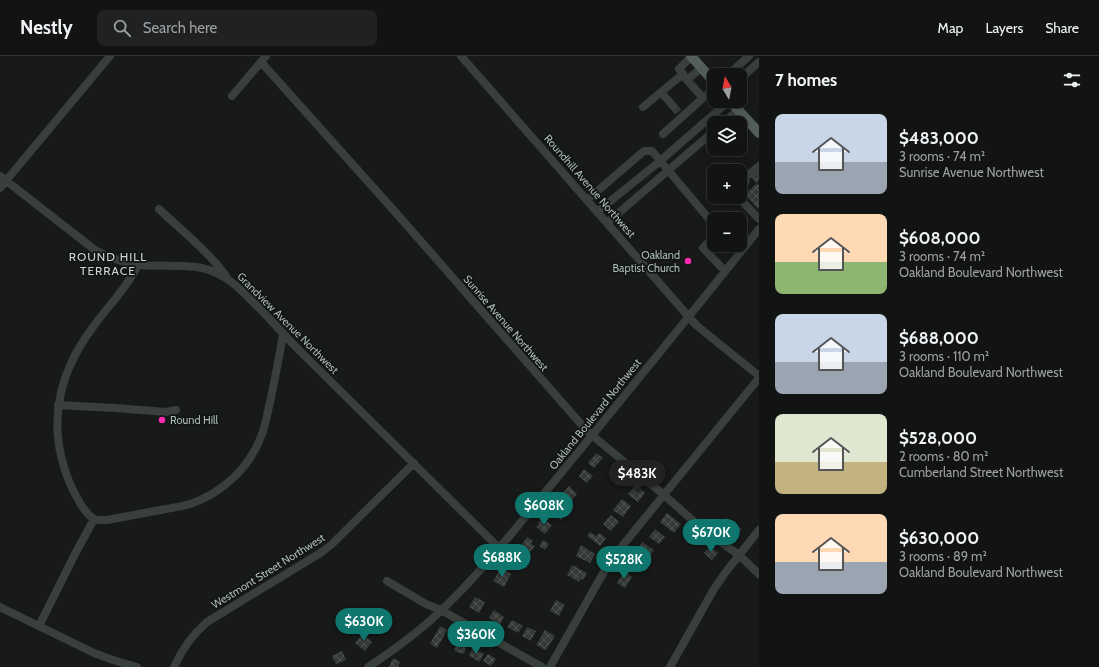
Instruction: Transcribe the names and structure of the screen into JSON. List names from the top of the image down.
{
  "streets": {
    "street": [
      "Roundhill Avenue Northwest",
      "Grandview Avenue Northwest",
      "Sunrise Avenue Northwest",
      "Oakland Boulevard Northwest",
      "Westmont Street Northwest"
    ]
  },
  "crossings": [
    ["Roundhill Avenue Northwest", "Oakland Boulevard Northwest"],
    ["Grandview Avenue Northwest", "Oakland Boulevard Northwest"],
    ["Grandview Avenue Northwest", "Westmont Street Northwest"],
    ["Sunrise Avenue Northwest", "Oakland Boulevard Northwest"]
  ],
  "districts": ["ROUND HILL TERRACE"],
  "places": ["Oakland Baptist Church", "Round Hill"],
  "north": "top",
  "page": {
    "header": "Nestly",
    "search": "Search here",
    "nav": ["Map", "Layers", "Share"],
    "heading": "7 homes",
    "map_buttons": ["+", "−"],
    "list": [
      {
        "name": "$483,000",
        "note": "3 rooms · 74 m² · Sunrise Avenue Northwest"
      },
      {
        "name": "$608,000",
        "note": "3 rooms · 74 m² · Oakland Boulevard Northwest"
      },
      {
        "name": "$688,000",
        "note": "3 rooms · 110 m² · Oakland Boulevard Northwest"
      },
      {
        "name": "$528,000",
        "note": "2 rooms · 80 m² · Cumberland Street Northwest"
      },
      {
        "name": "$630,000",
        "note": "3 rooms · 89 m² · Oakland Boulevard Northwest"
      }
    ],
    "price": [
      "$483K",
      "$608K",
      "$670K",
      "$688K",
      "$528K",
      "$630K",
      "$360K"
    ]
  }
}
